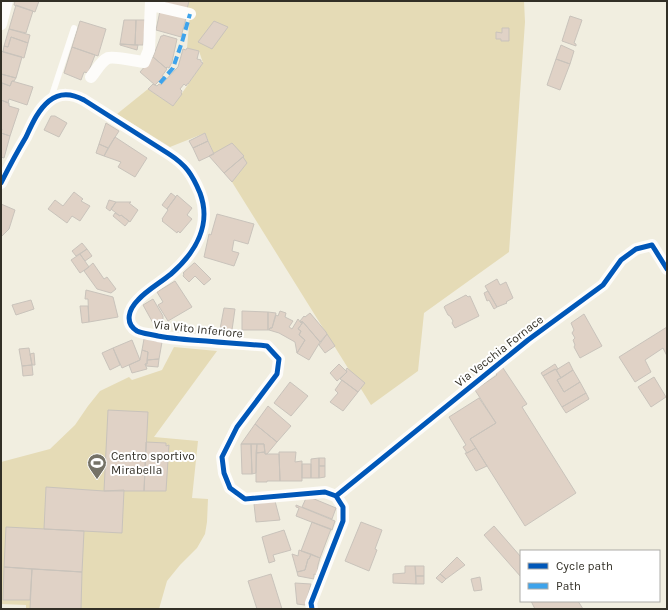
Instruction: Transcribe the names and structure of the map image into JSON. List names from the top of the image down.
{
  "streets": {
    "street": ["Via Vito Inferiore", "Via Vecchia Fornace"]
  },
  "crossings": [
    ["Via Vito Inferiore", "Via Vecchia Fornace"]
  ],
  "places": {
    "sports": ["Centro sportivo Mirabella"]
  },
  "legend": ["Cycle path", "Path"]
}
